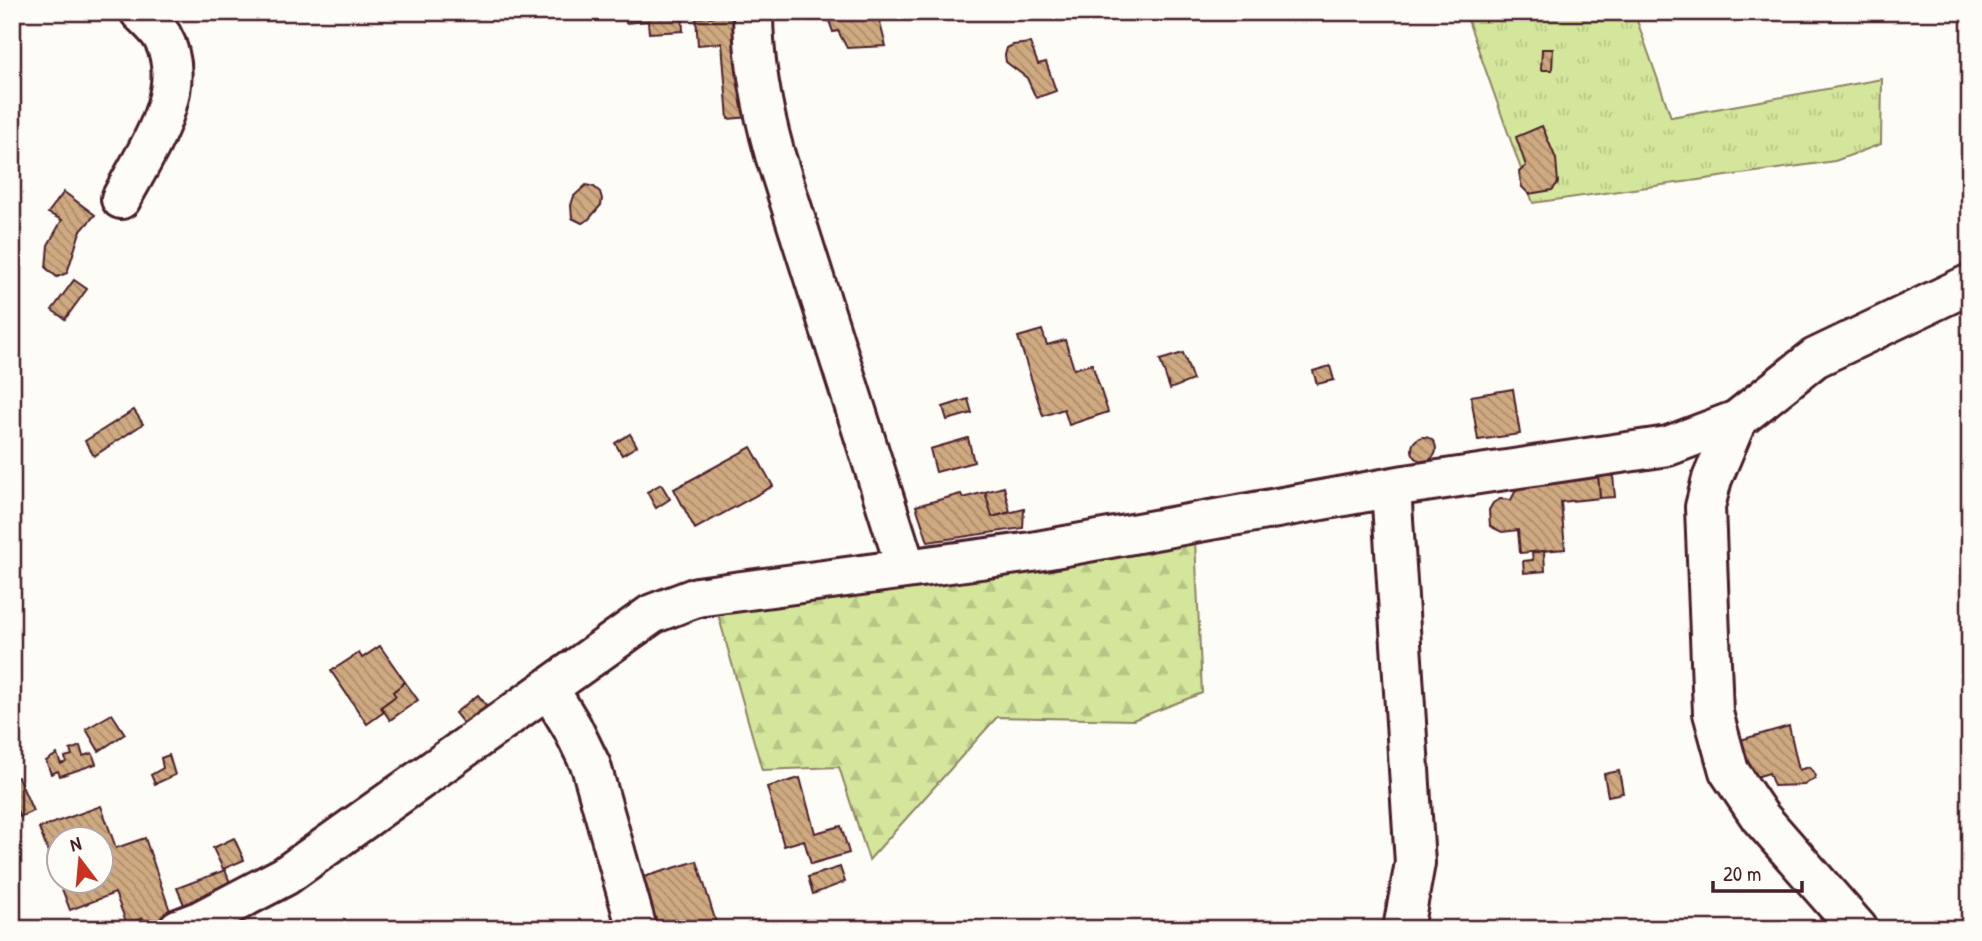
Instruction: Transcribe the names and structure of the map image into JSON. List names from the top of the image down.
{
  "scale_bar": "20 m",
  "north": "top"
}
